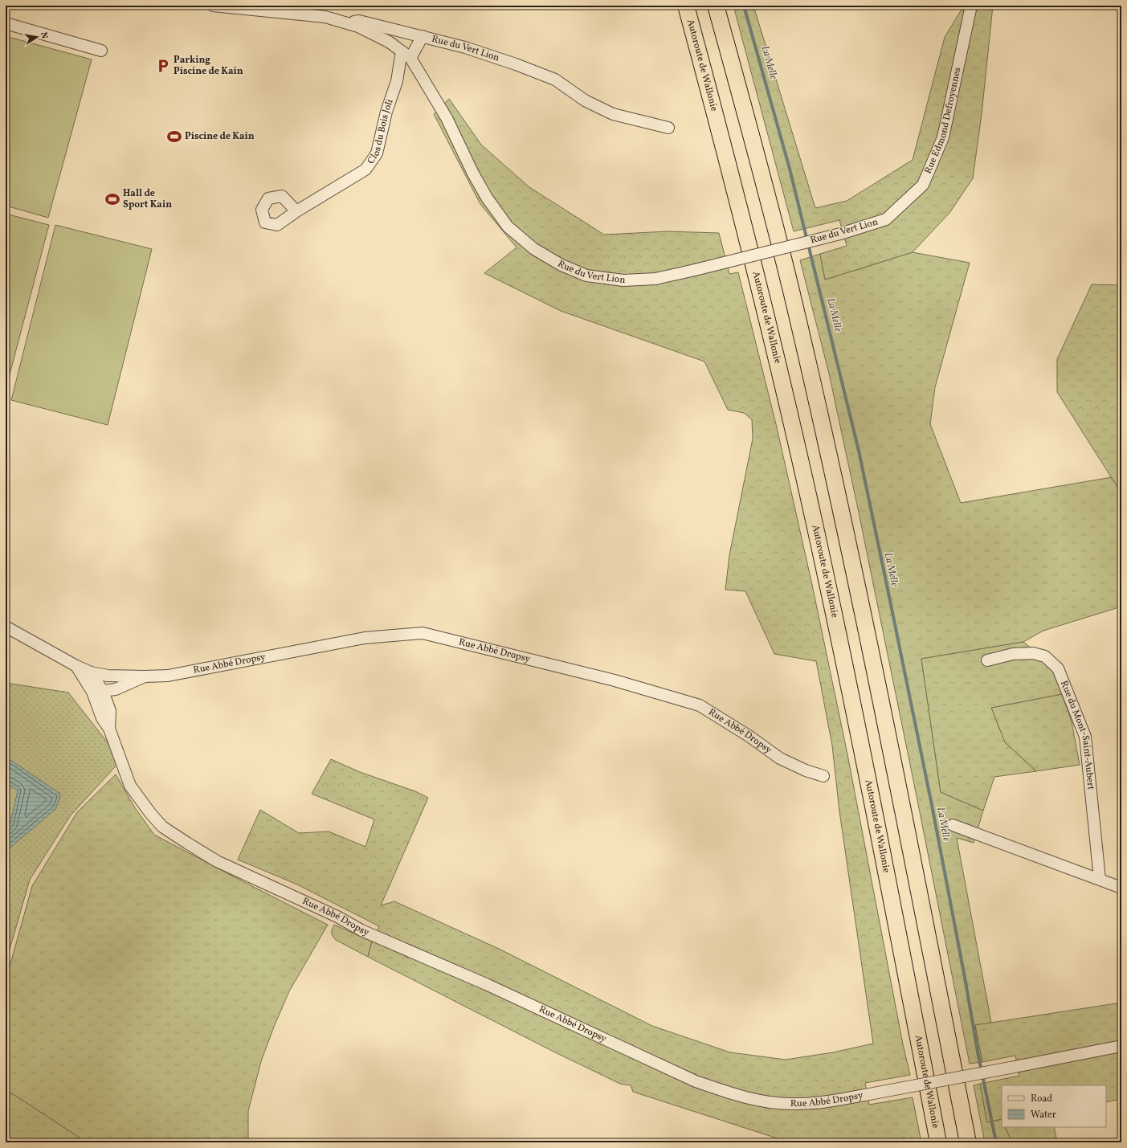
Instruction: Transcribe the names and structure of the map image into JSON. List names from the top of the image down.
{
  "streets": {
    "highway": ["Autoroute de Wallonie"],
    "street": [
      "Rue du Vert Lion",
      "Rue Edmond Defroyennes",
      "Clos du Bois Joli",
      "Rue Abbé Dropsy",
      "Rue du Mont-Saint-Aubert"
    ]
  },
  "crossings": [
    ["Rue du Vert Lion", "Rue Edmond Defroyennes"],
    ["Rue du Vert Lion", "Clos du Bois Joli"]
  ],
  "water": ["La Melle"],
  "places": {
    "parking": ["Parking Piscine de Kain"],
    "sports": ["Piscine de Kain", "Hall de Sport Kain"]
  },
  "legend": ["Road", "Water"],
  "north": "right"
}
